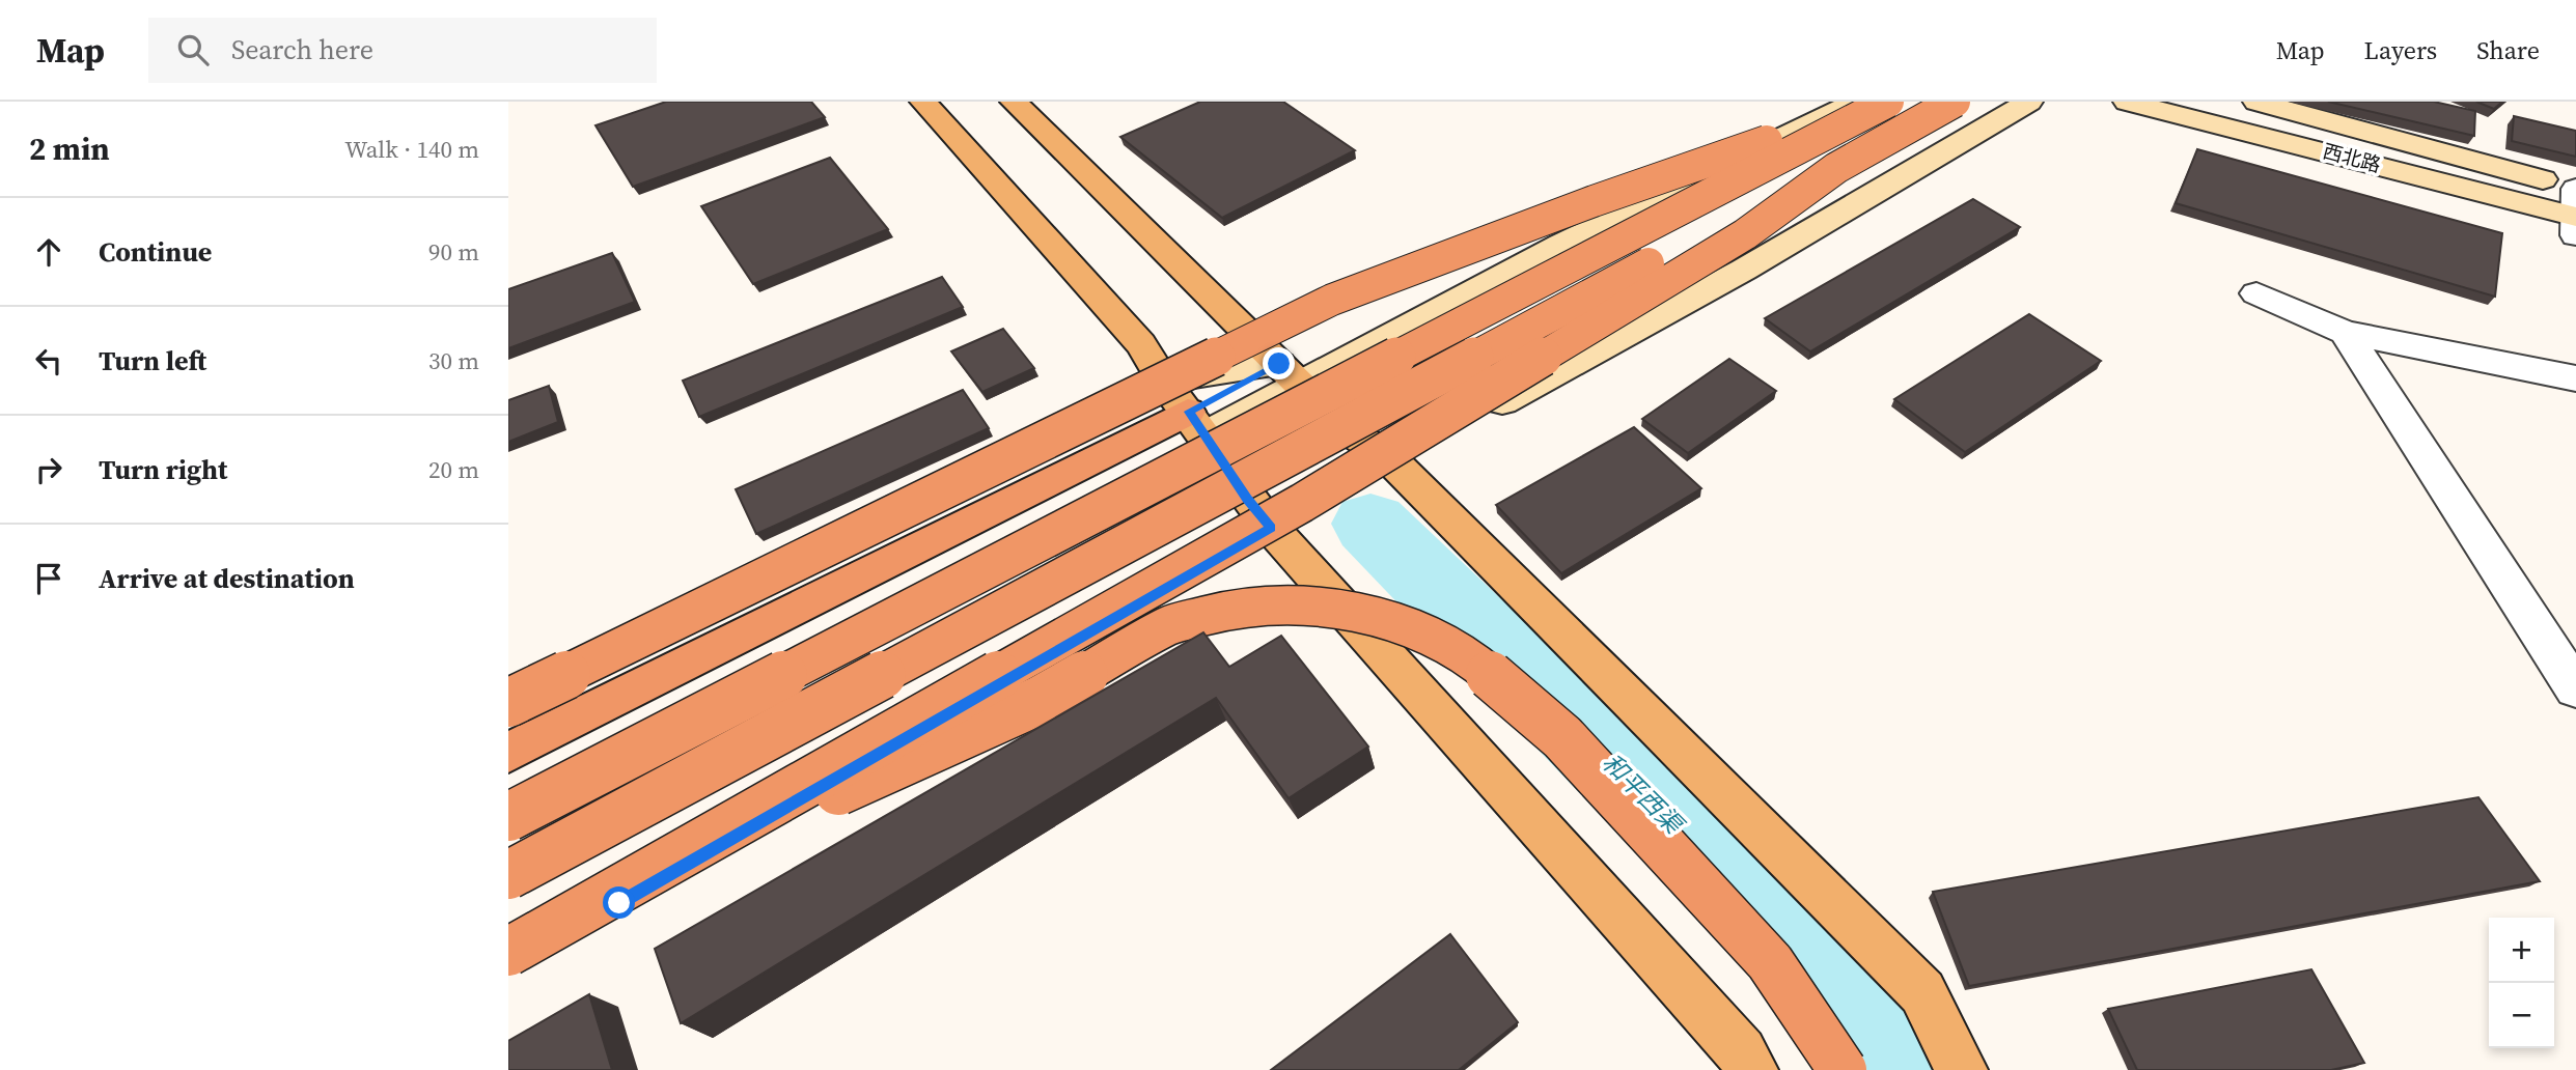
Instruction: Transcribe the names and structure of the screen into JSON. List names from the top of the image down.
{
  "streets": {
    "main road": ["西北路"]
  },
  "water": ["和平西渠"],
  "page": {
    "header": "Map",
    "search": "Search here",
    "nav": ["Map", "Layers", "Share"],
    "heading": ["2 min", "Walk · 140 m"],
    "list": [
      ["Continue", "90 m"],
      ["Turn left", "30 m"],
      ["Turn right", "20 m"],
      "Arrive at destination"
    ],
    "map_buttons": ["+", "−"]
  }
}
